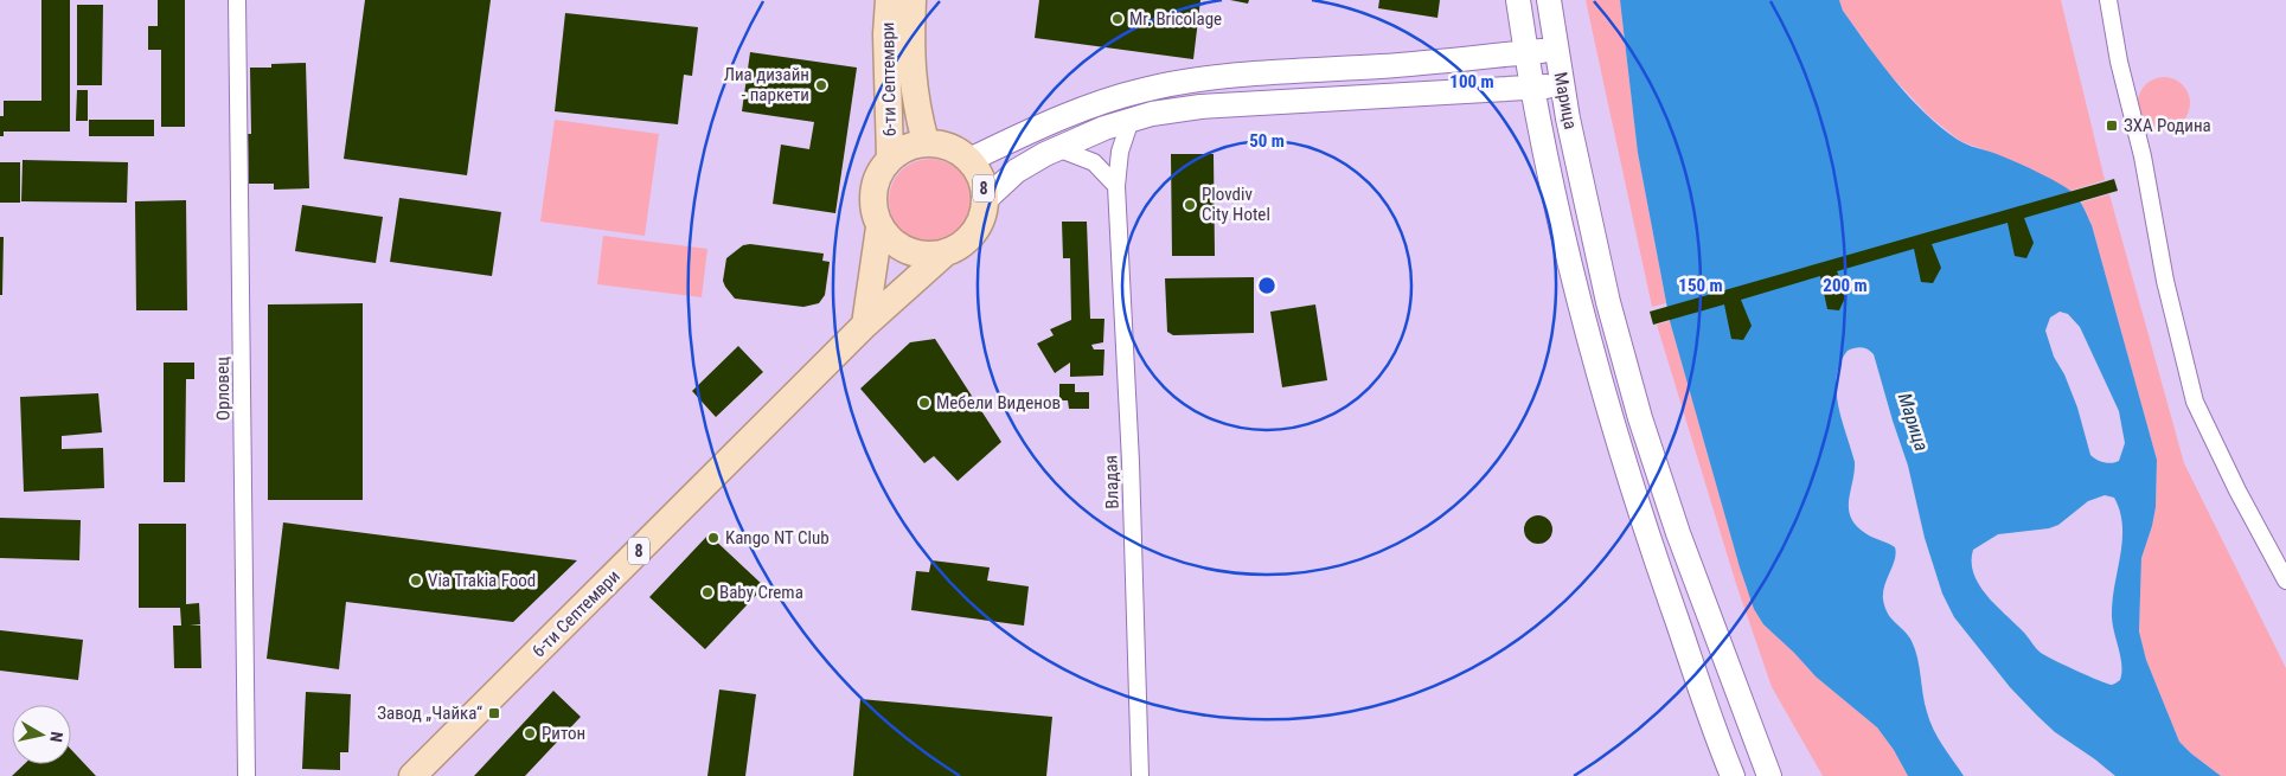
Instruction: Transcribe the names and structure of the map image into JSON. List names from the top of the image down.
{
  "streets": {
    "main road": ["6-ти Септември", "8"],
    "street": ["Марица", "Орловец", "Владая"]
  },
  "crossings": [
    ["6-ти Септември", "8"]
  ],
  "water": ["Марица"],
  "places": {
    "other": [
      "Mr. Bricolage",
      "Лиа дизайн - паркети",
      "Plovdiv City Hotel",
      "Мебели Виденов",
      "Kango NT Club",
      "Via Trakia Food",
      "Baby Crema",
      "Ритон"
    ],
    "transit": ["ЗХА Родина", "Завод „Чайка“"]
  },
  "north": "right",
  "rings": [
    "100 m",
    "50 m",
    "150 m",
    "200 m"
  ]
}
